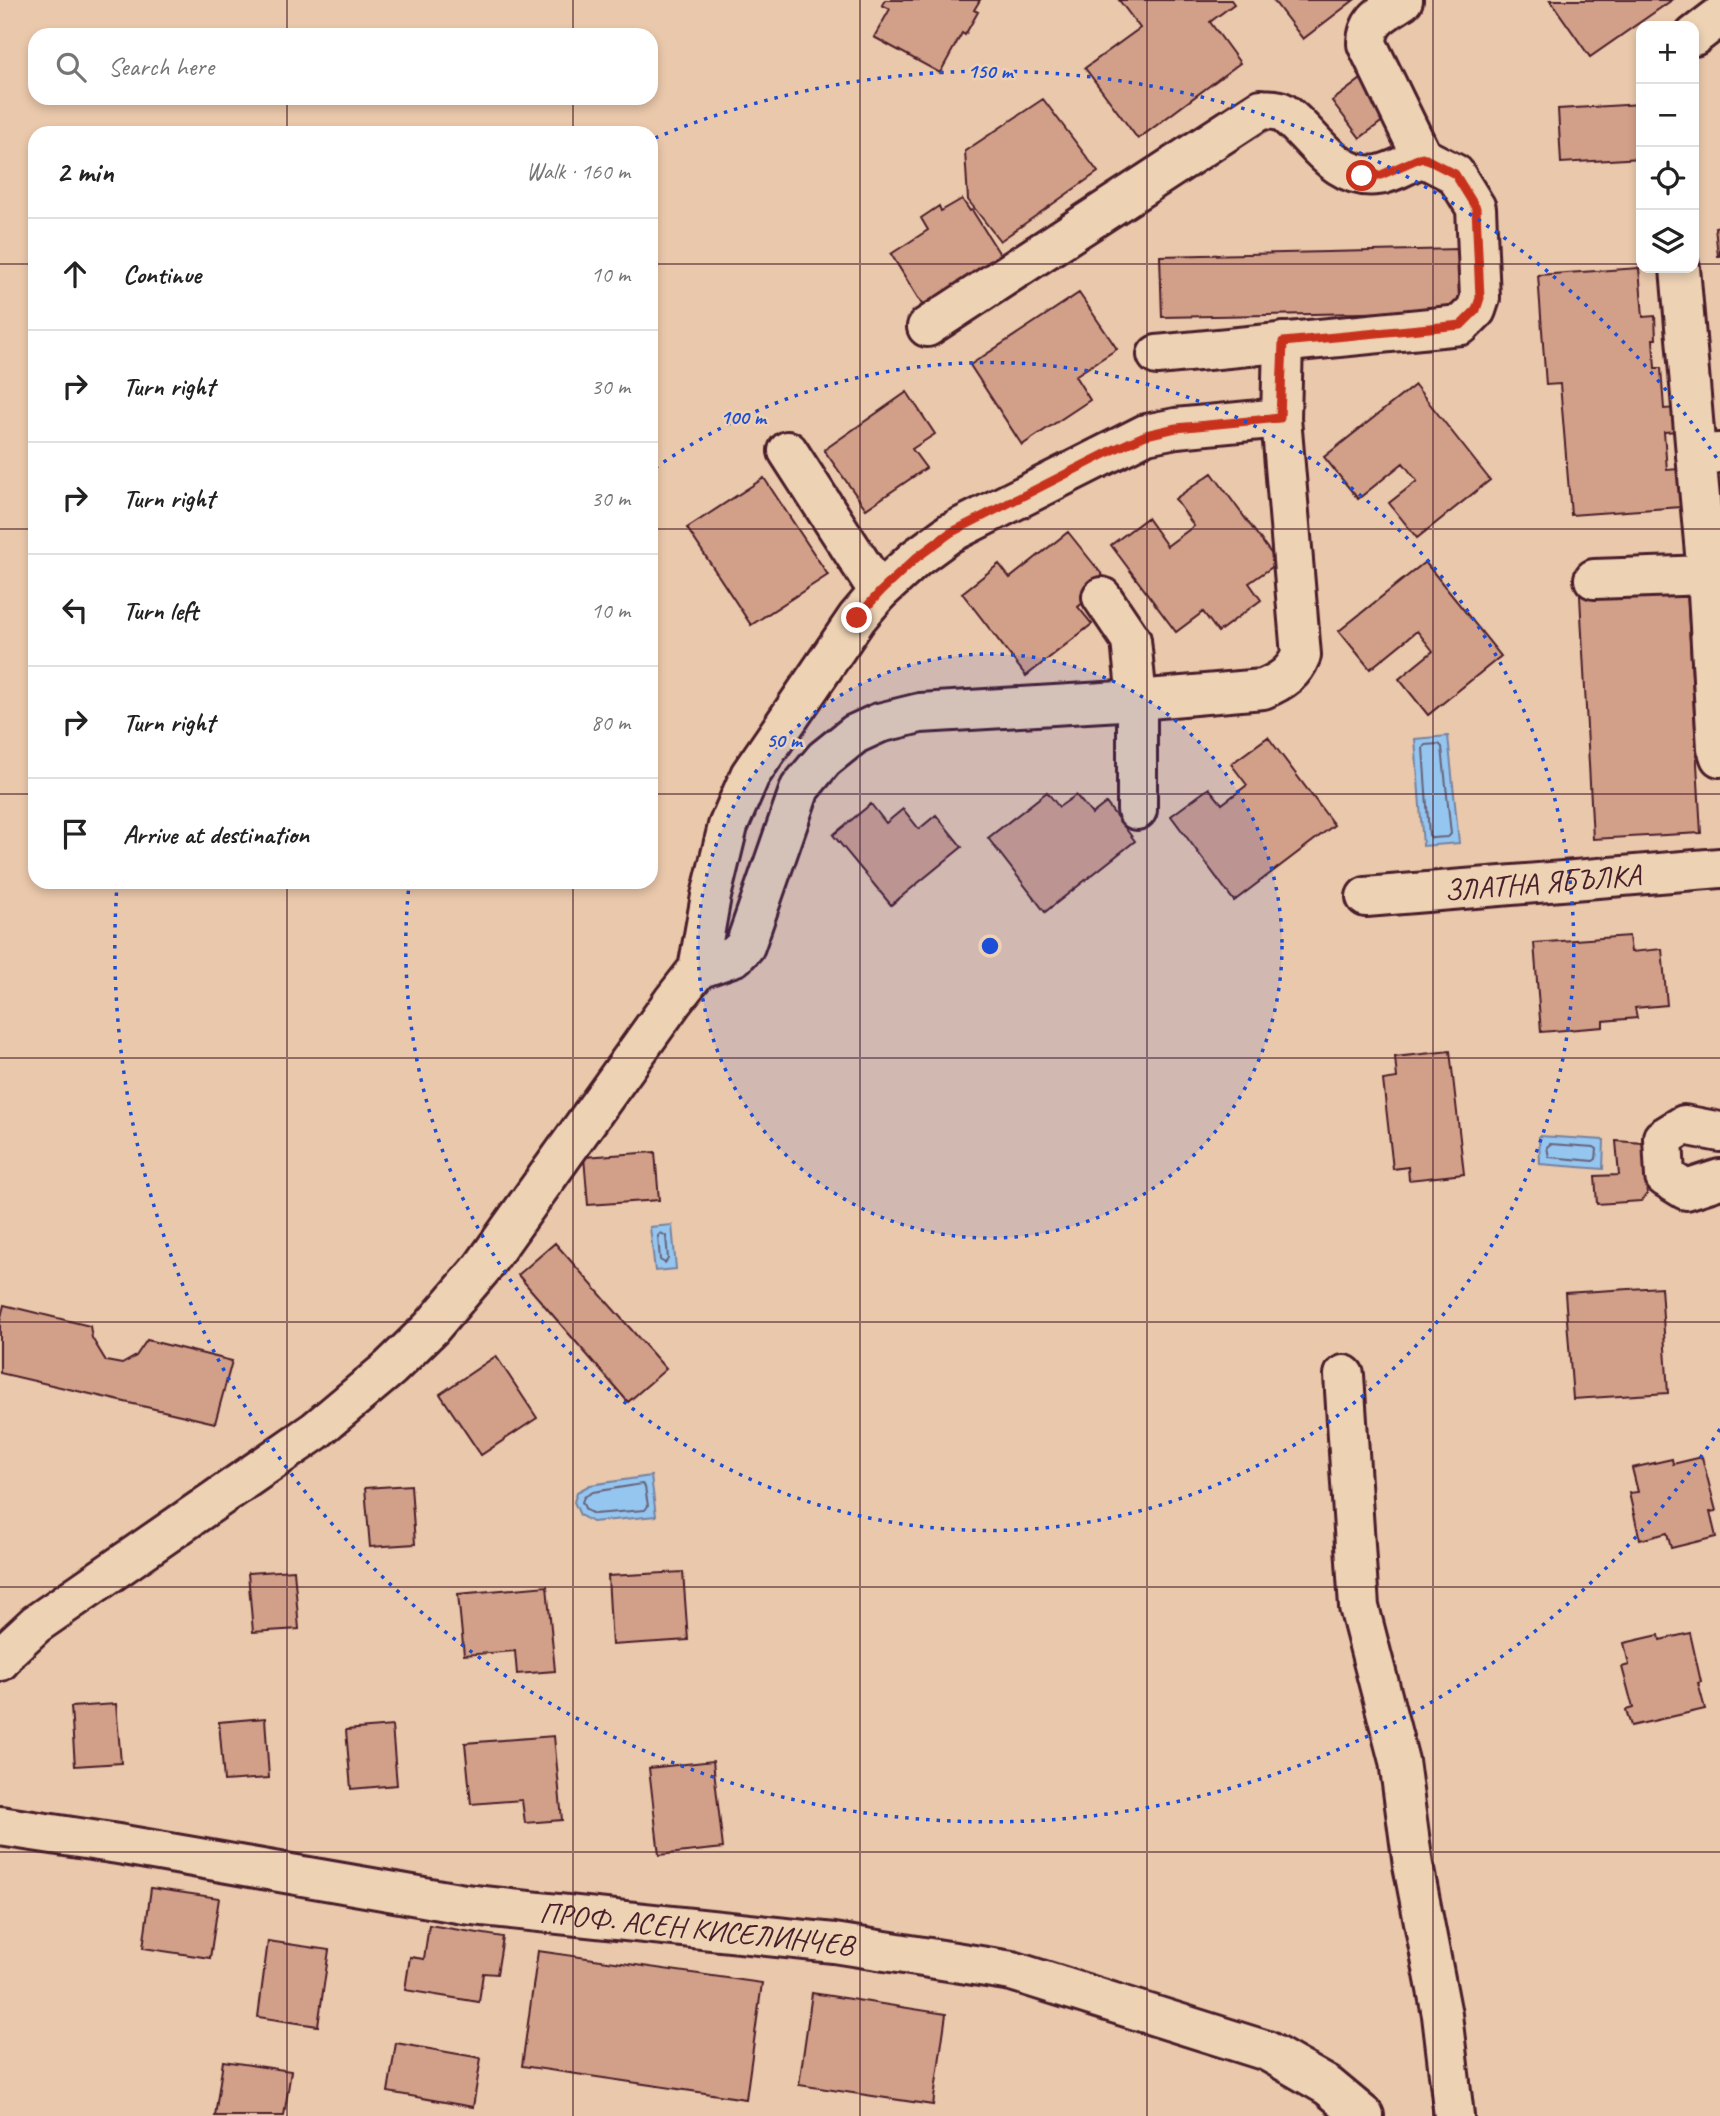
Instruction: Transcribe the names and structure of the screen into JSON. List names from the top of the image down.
{
  "streets": {
    "street": ["ЗЛАТНА ЯБЪЛКА", "ПРОФ. АСЕН КИСЕЛИНЧЕВ"]
  },
  "page": {
    "map_buttons": ["+", "−"],
    "search": "Search here",
    "heading": ["2 min", "Walk · 160 m"],
    "list": [
      ["Continue", "10 m"],
      ["Turn right", "30 m"],
      ["Turn right", "30 m"],
      ["Turn left", "10 m"],
      ["Turn right", "80 m"],
      "Arrive at destination"
    ]
  },
  "rings": ["150 m", "100 m", "50 m"]
}
